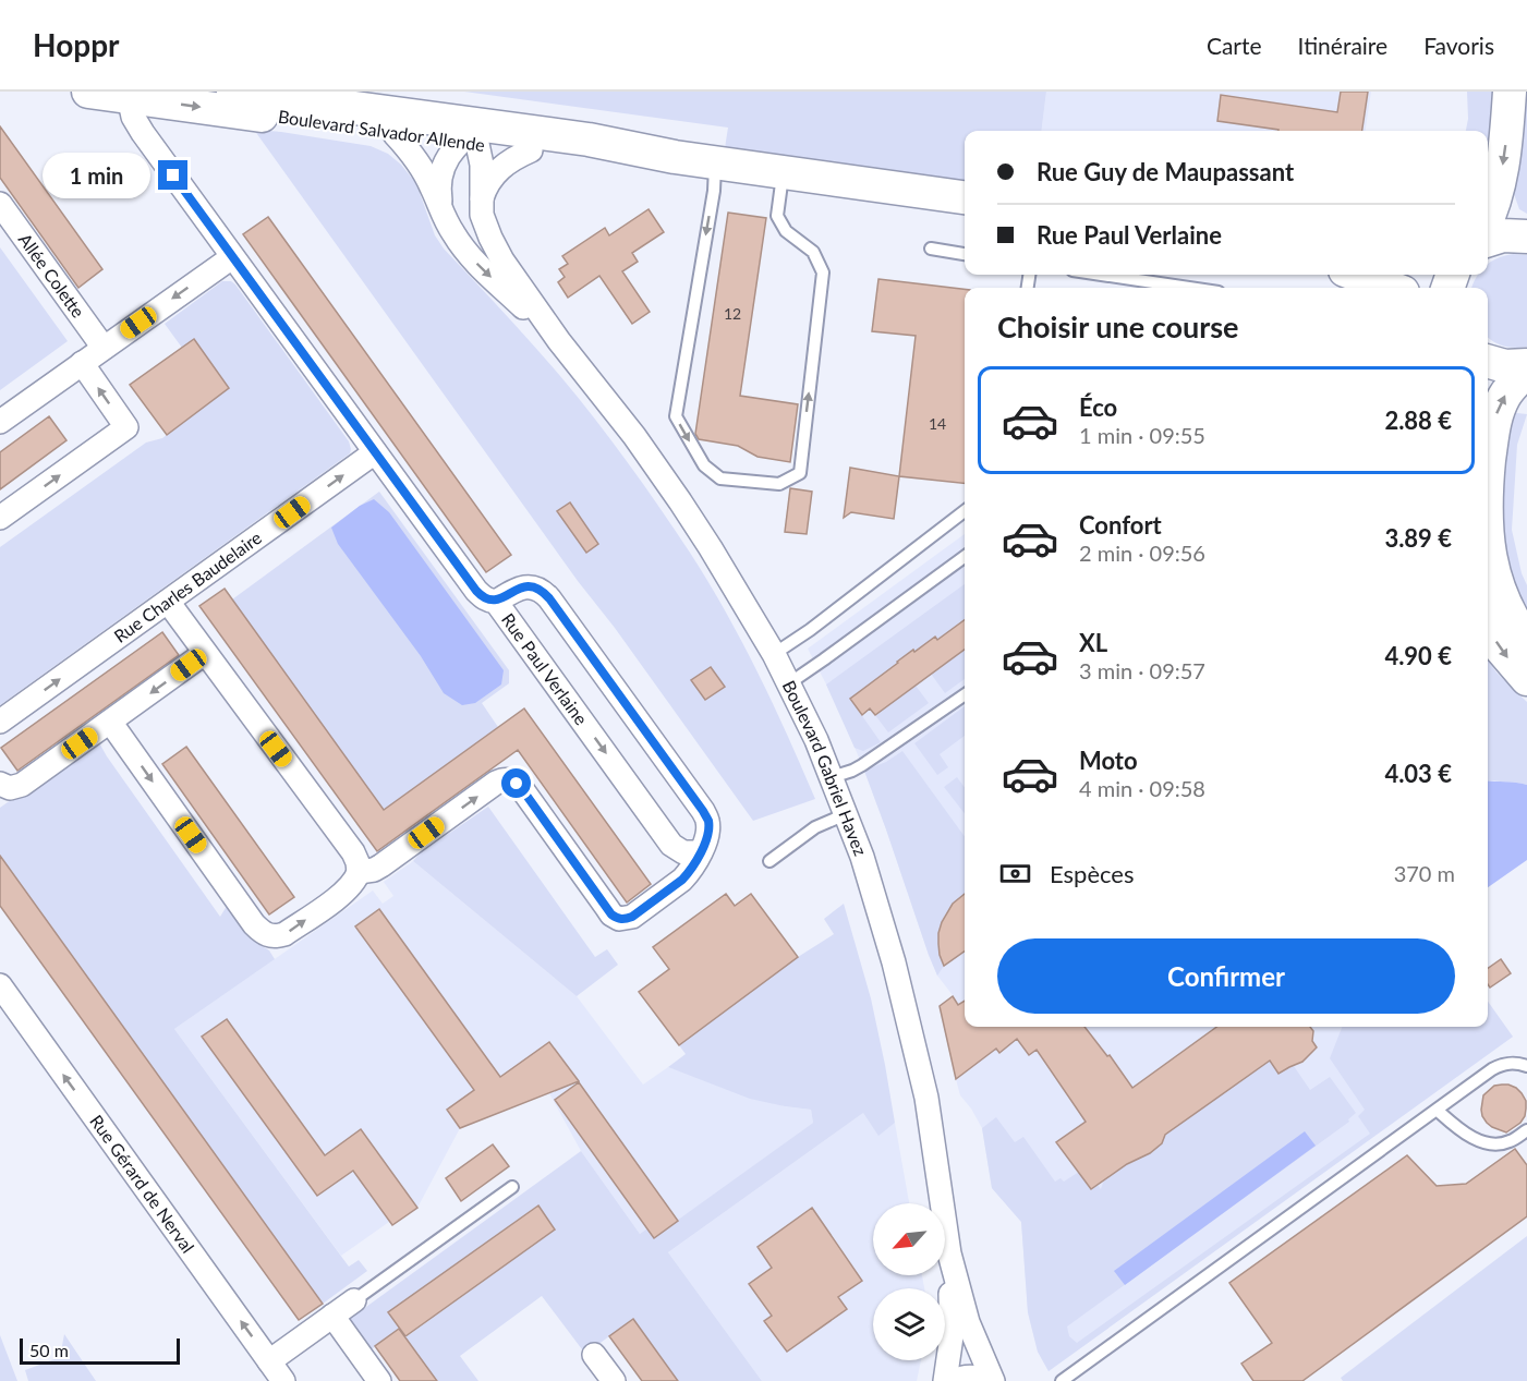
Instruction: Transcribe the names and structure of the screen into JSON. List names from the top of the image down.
{
  "streets": {
    "street": [
      "Boulevard Salvador Allende",
      "Allée Colette",
      "Rue Charles Baudelaire",
      "Rue Paul Verlaine",
      "Boulevard Gabriel Havez",
      "Rue Gérard de Nerval"
    ]
  },
  "crossings": [
    ["Boulevard Salvador Allende", "Rue Paul Verlaine"],
    ["Boulevard Salvador Allende", "Boulevard Gabriel Havez"],
    ["Rue Charles Baudelaire", "Rue Paul Verlaine"]
  ],
  "one_way": ["Rue Gérard de Nerval"],
  "house_numbers": ["12", "14"],
  "scale_bar": "50 m",
  "north": "bottom left",
  "page": {
    "header": "Hoppr",
    "nav": ["Carte", "Itinéraire", "Favoris"],
    "banner": ["Rue Guy de Maupassant", "Rue Paul Verlaine"],
    "bubble": "1 min",
    "heading": "Choisir une course",
    "list": [
      {
        "name": "Éco",
        "note": "1 min · 09:55",
        "value": "2.88 €"
      },
      {
        "name": "Confort",
        "note": "2 min · 09:56",
        "value": "3.89 €"
      },
      {
        "name": "XL",
        "note": "3 min · 09:57",
        "value": "4.90 €"
      },
      {
        "name": "Moto",
        "note": "4 min · 09:58",
        "value": "4.03 €"
      }
    ],
    "pay": ["Espèces", "370 m"],
    "buttons": "Confirmer",
    "scale": "50 m"
  }
}
